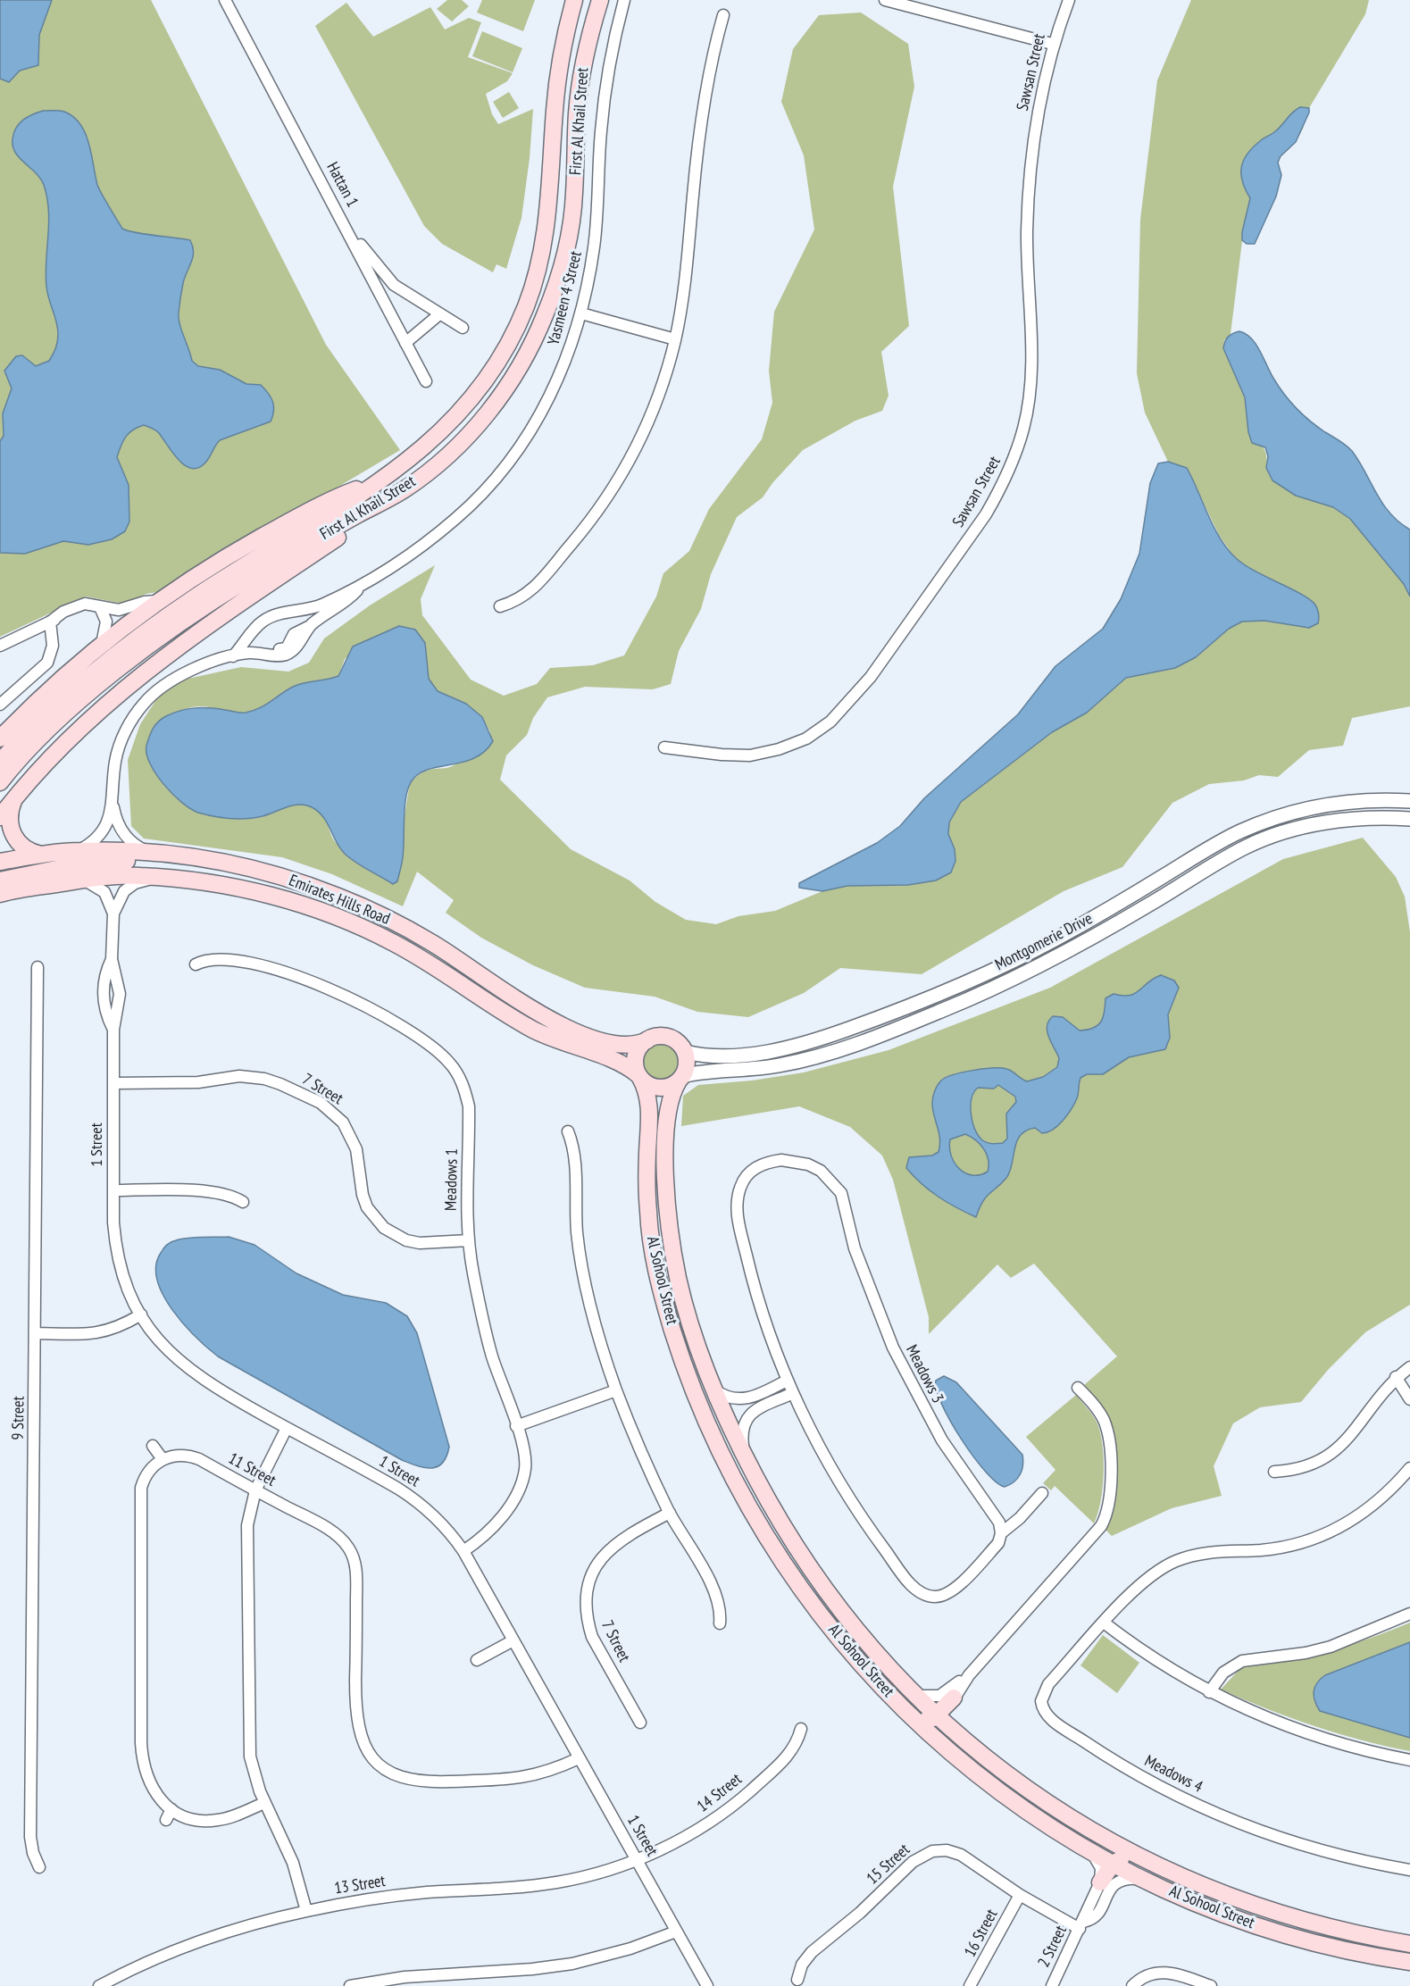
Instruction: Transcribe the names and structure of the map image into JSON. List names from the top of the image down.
{
  "streets": {
    "main road": ["First Al Khail Street", "Emirates Hills Road", "Al Sohool Street"],
    "street": [
      "Sawsan Street",
      "Hattan 1",
      "Yasmeen 4 Street",
      "Montgomerie Drive",
      "7 Street",
      "1 Street",
      "Meadows 1",
      "Meadows 3",
      "9 Street",
      "11 Street",
      "Meadows 4",
      "14 Street",
      "15 Street",
      "13 Street",
      "16 Street",
      "2 Street"
    ]
  },
  "crossings": [
    ["Emirates Hills Road", "Montgomerie Drive"],
    ["Emirates Hills Road", "Al Sohool Street"],
    ["Montgomerie Drive", "Al Sohool Street"],
    ["7 Street", "1 Street"],
    ["7 Street", "Meadows 1"],
    ["1 Street", "Meadows 1"],
    ["1 Street", "11 Street"],
    ["1 Street", "14 Street"],
    ["1 Street", "13 Street"],
    ["14 Street", "13 Street"],
    ["15 Street", "16 Street"],
    ["15 Street", "2 Street"]
  ]
}
